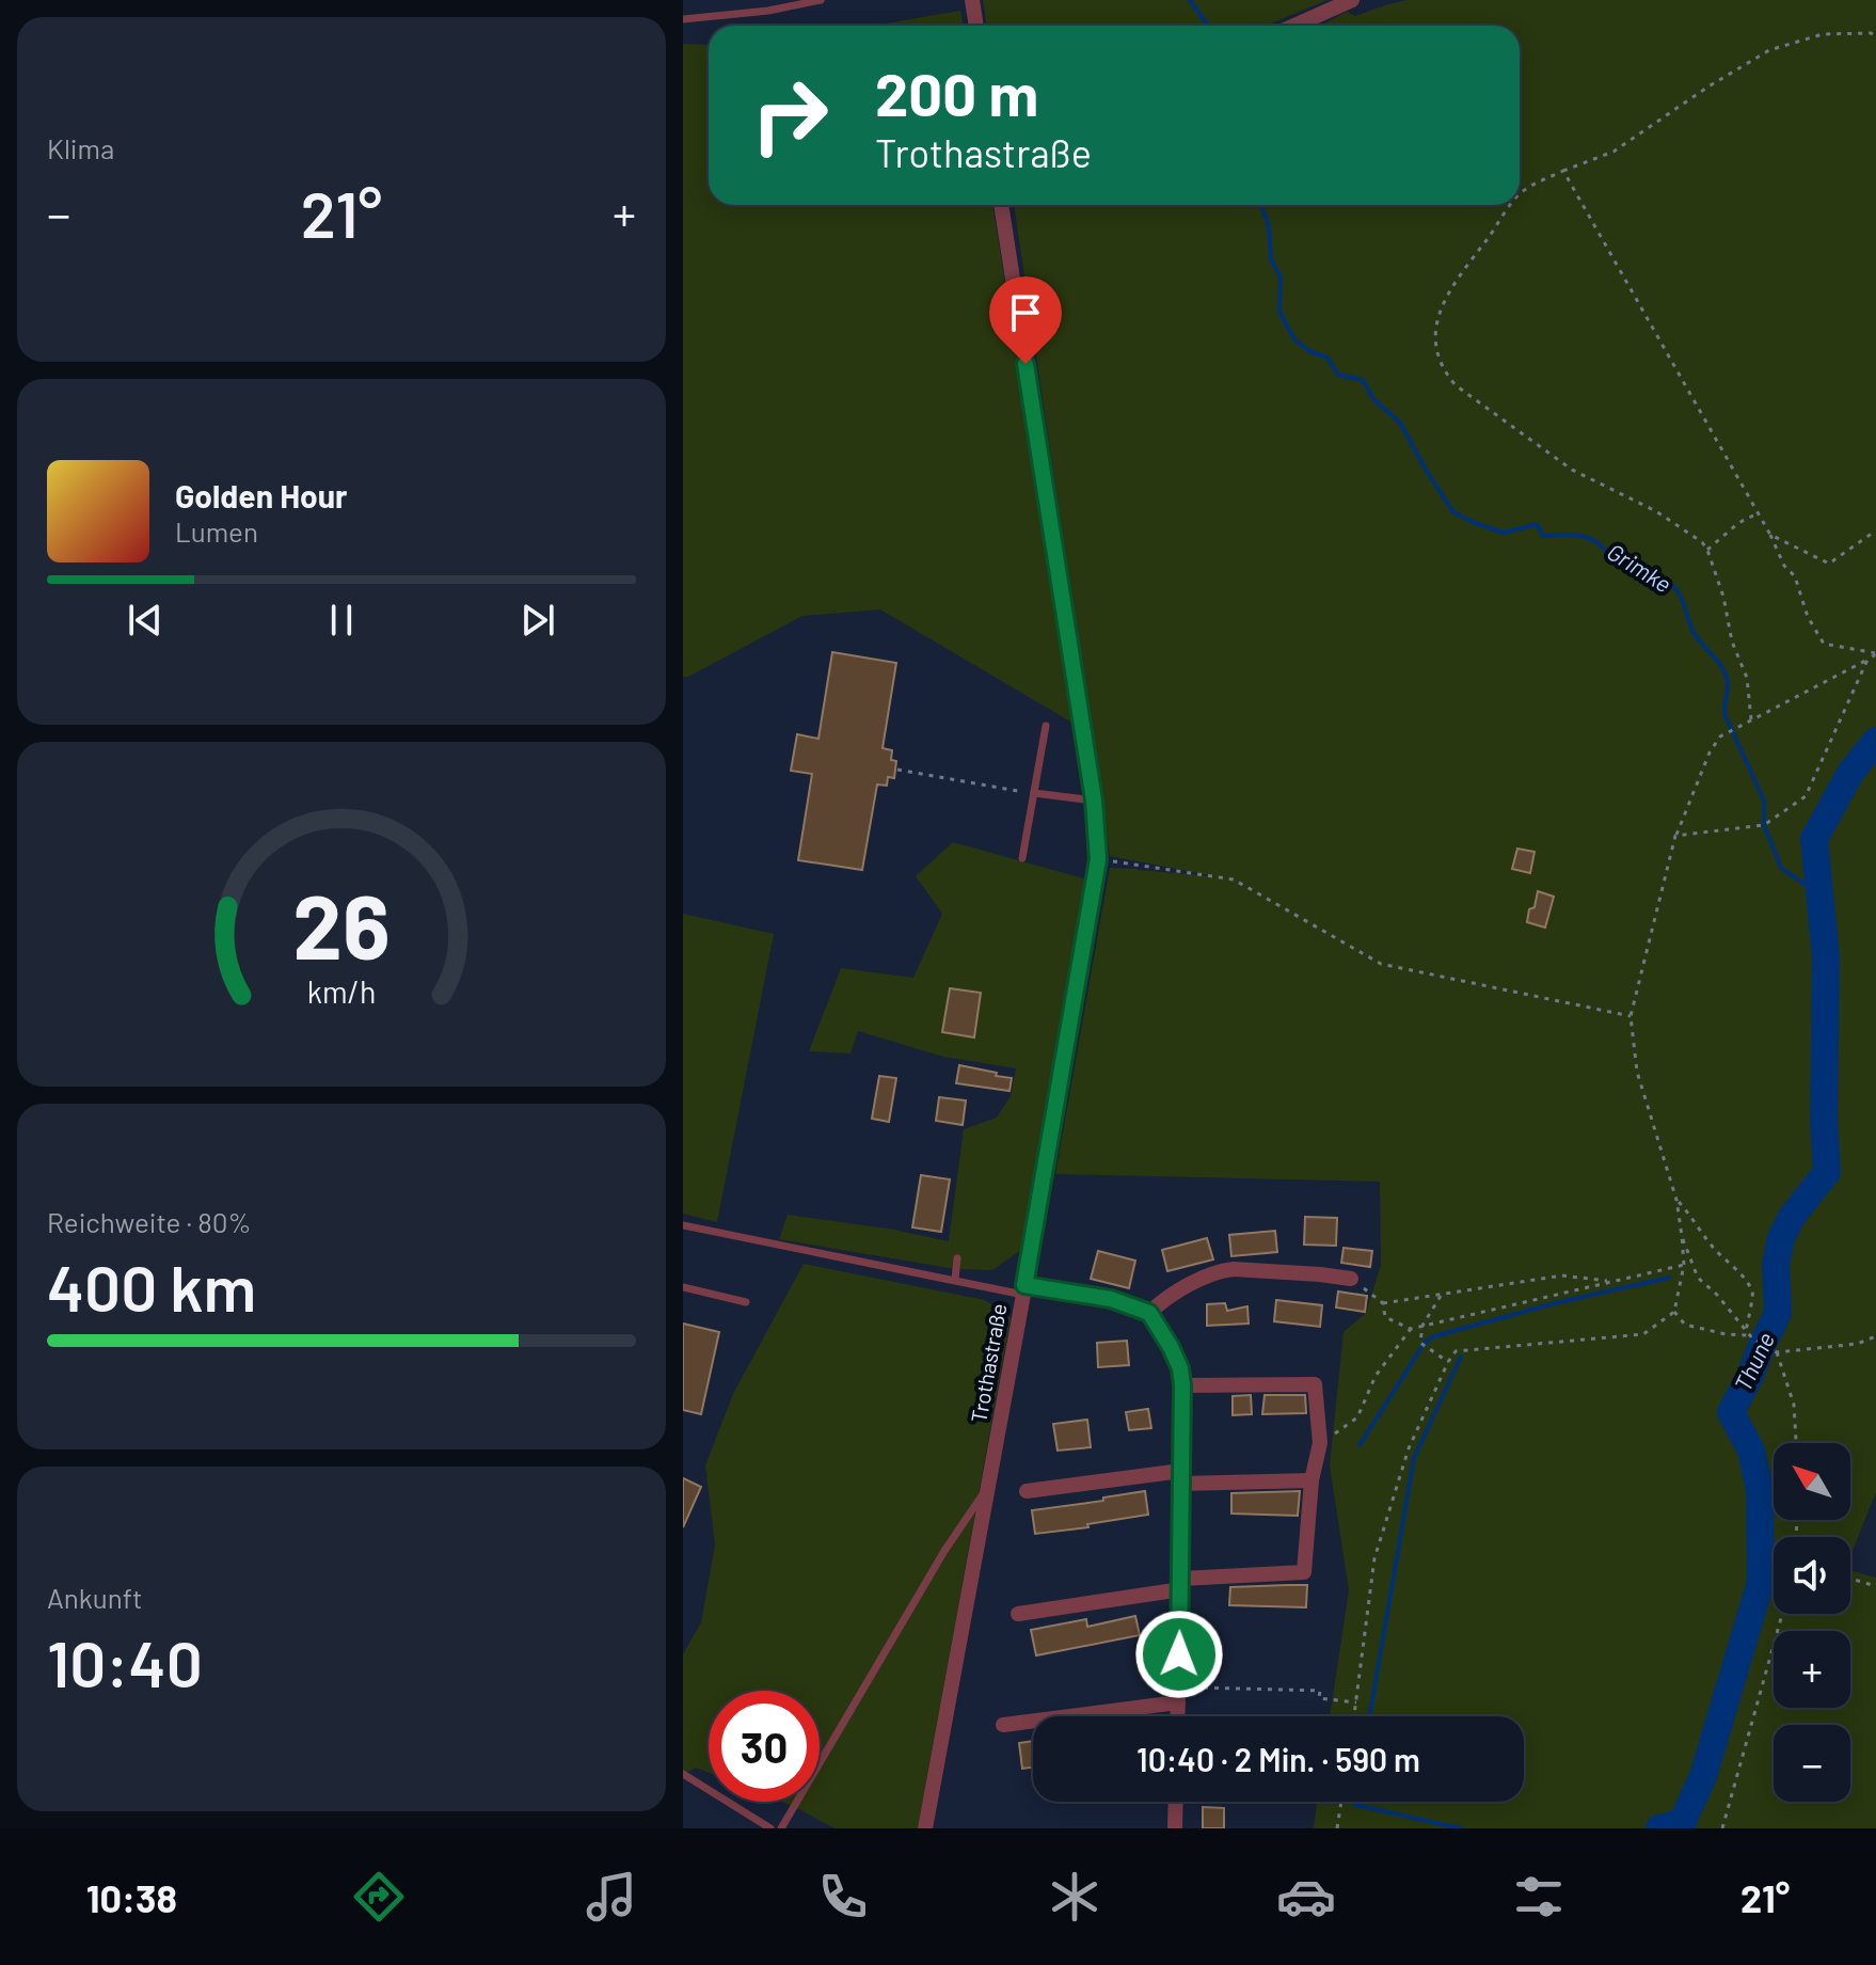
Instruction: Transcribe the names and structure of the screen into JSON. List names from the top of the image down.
{
  "streets": {
    "street": ["Trothastraße"]
  },
  "water": ["Grimke", "Thune"],
  "north": "top left",
  "page": {
    "tile": [
      "Klima",
      ["Reichweite · 80%", "400 km"],
      ["Ankunft", "10:40"]
    ],
    "turn": ["200 m", "Trothastraße"],
    "heat": ["−", "21°", "+"],
    "song": ["Golden Hour", "Lumen"],
    "map_buttons": ["+", "−"],
    "limit": "30",
    "trip": "10:40 · 2 Min. · 590 m",
    "tabs": ["10:38", "21°"],
    "gauge": ["26", "km/h"]
  }
}
